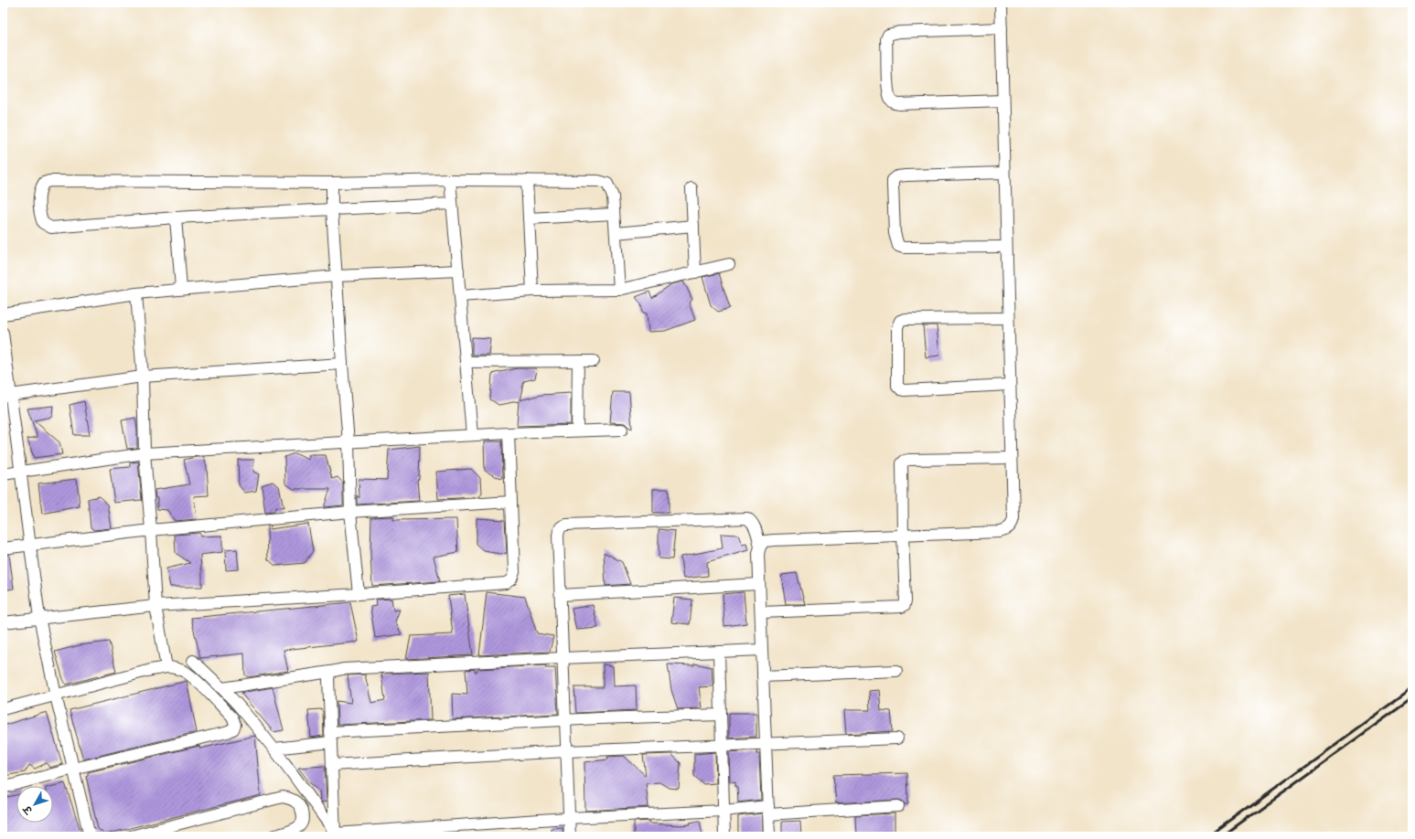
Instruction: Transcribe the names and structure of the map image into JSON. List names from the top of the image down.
{
  "north": "bottom left"
}
